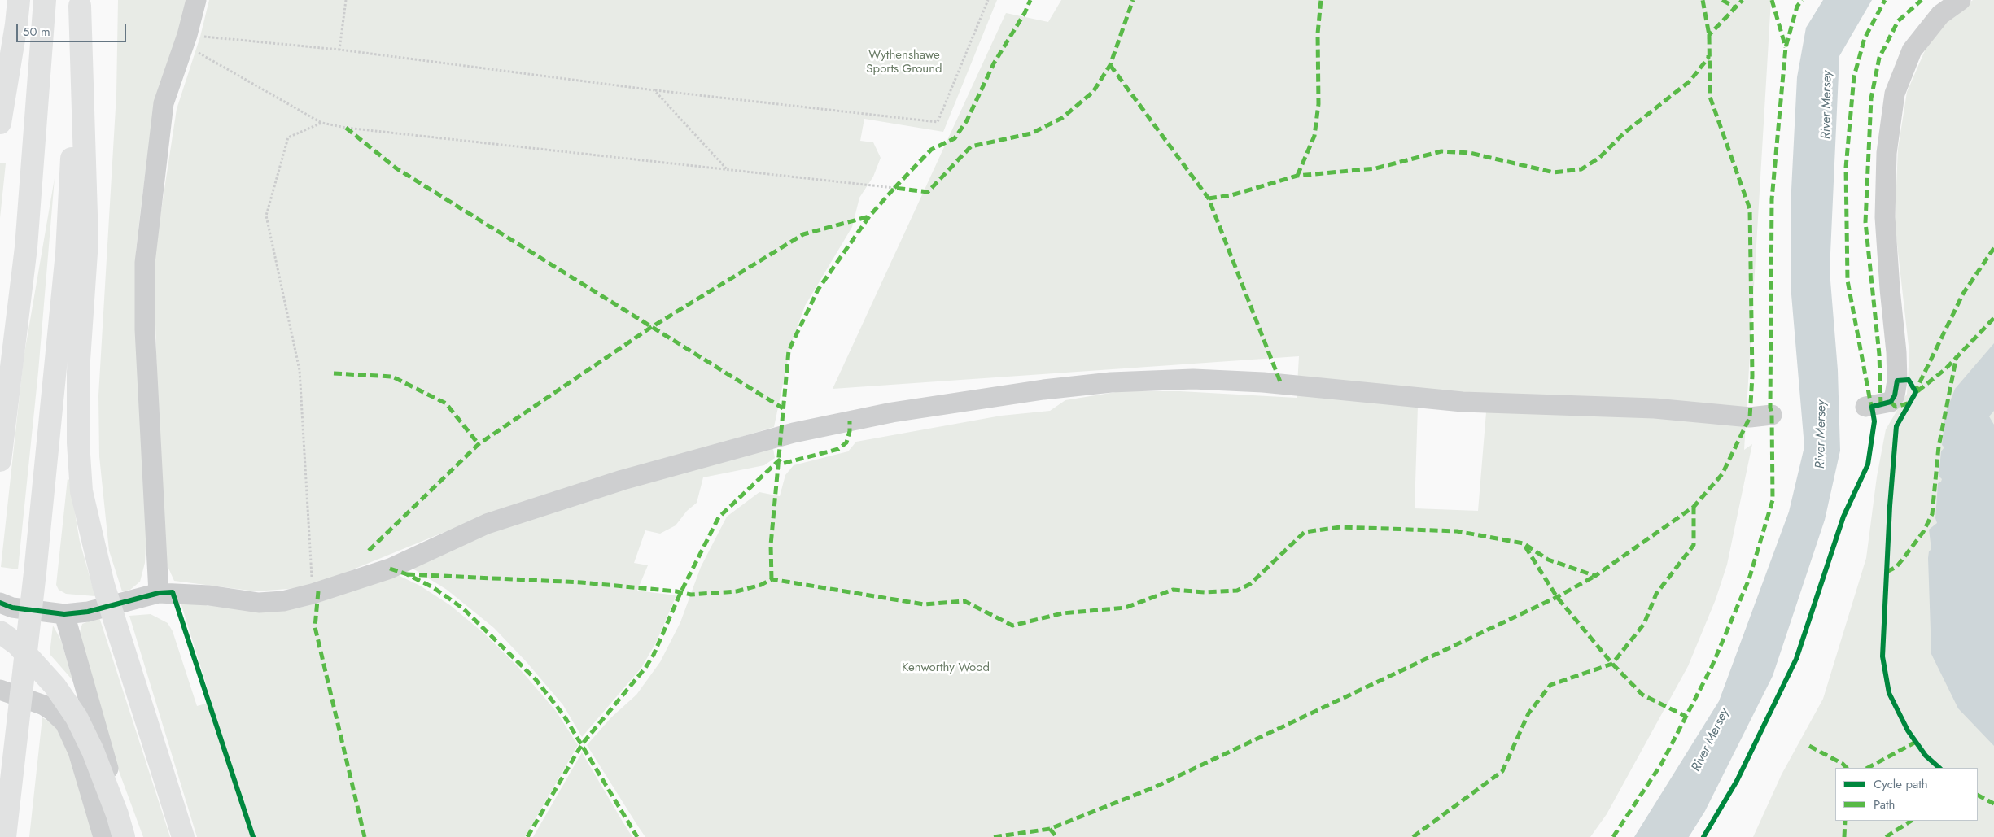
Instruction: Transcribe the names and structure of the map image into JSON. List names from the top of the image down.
{
  "water": ["River Mersey"],
  "parks": ["Wythenshawe Sports Ground", "Kenworthy Wood"],
  "legend": ["Cycle path", "Path"],
  "scale_bar": "50 m"
}
